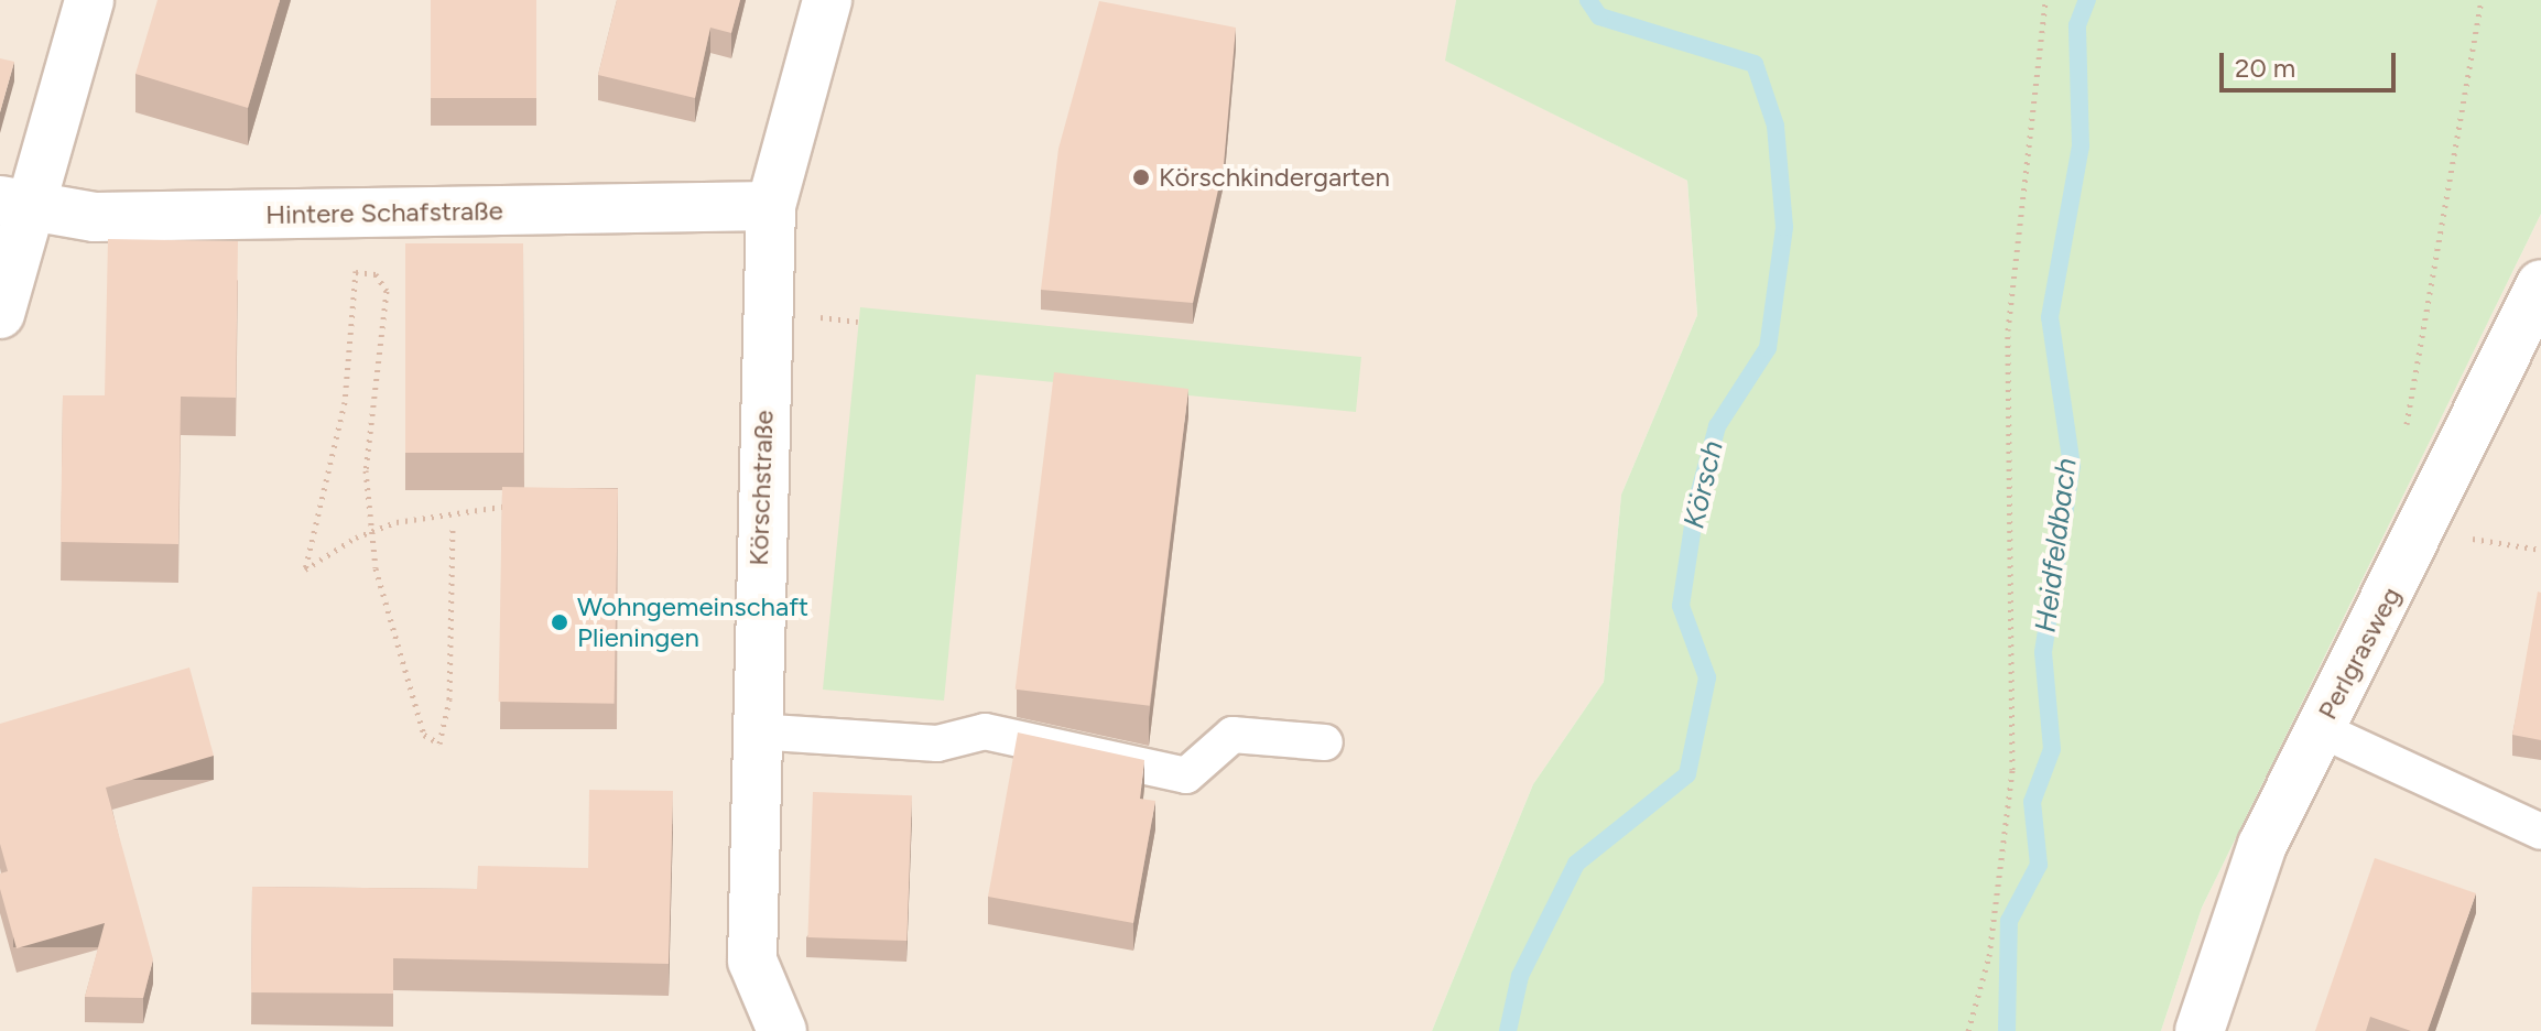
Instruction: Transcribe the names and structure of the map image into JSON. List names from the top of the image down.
{
  "streets": {
    "street": ["Hintere Schafstraße", "Körschstraße", "Perlgrasweg"]
  },
  "crossings": [
    ["Hintere Schafstraße", "Körschstraße"]
  ],
  "water": ["Körsch", "Heidfeldbach"],
  "places": ["Körschkindergarten", "Wohngemeinschaft Plieningen"],
  "scale_bar": "20 m"
}
